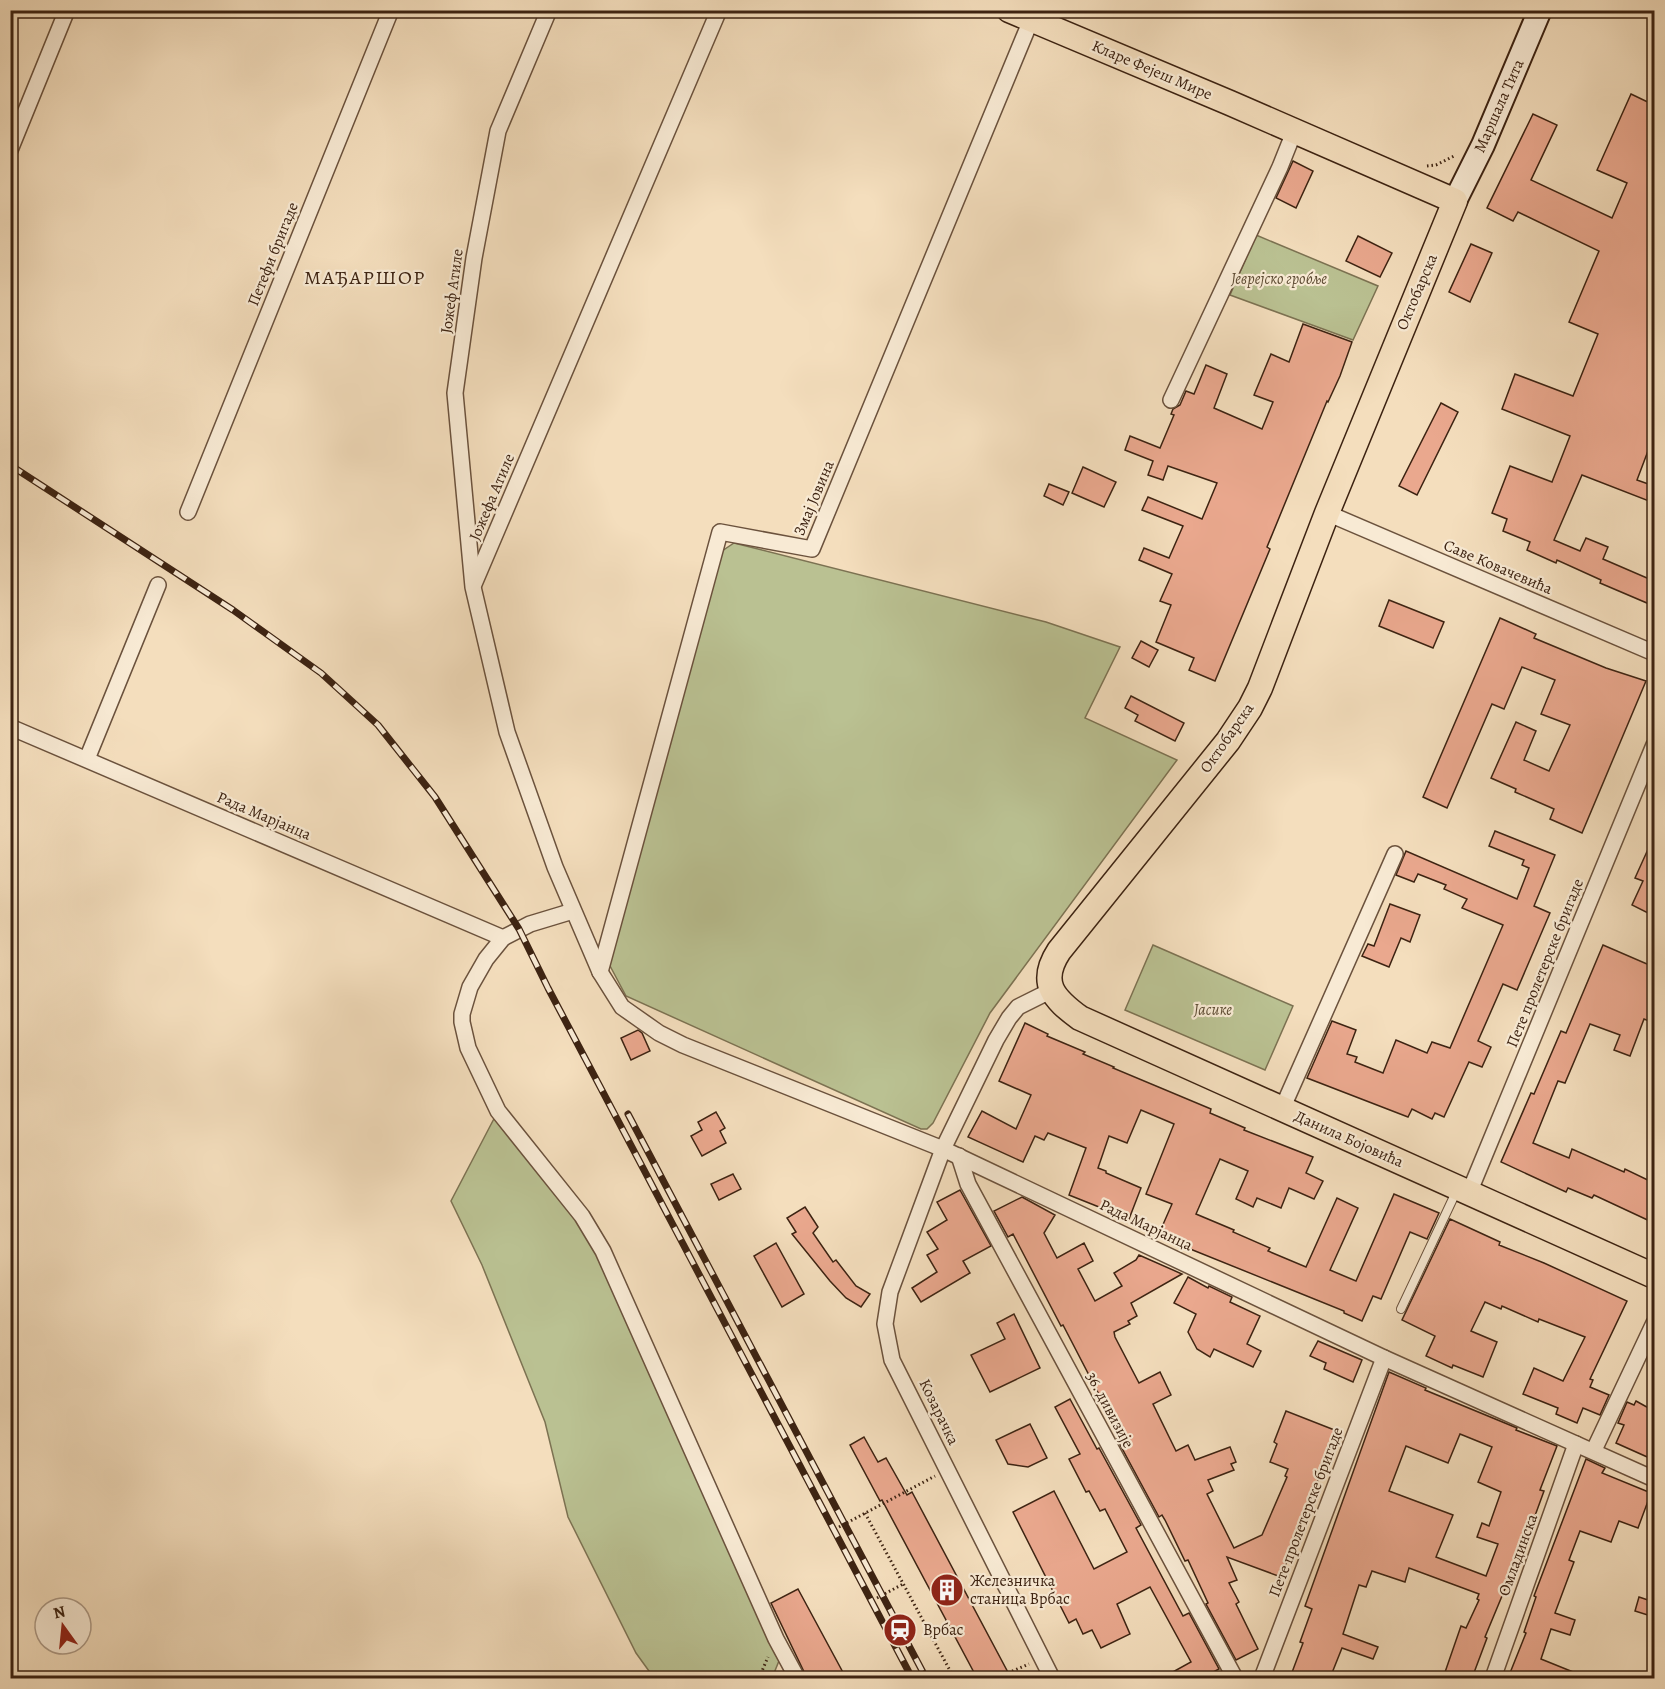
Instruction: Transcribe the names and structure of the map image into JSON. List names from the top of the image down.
{
  "streets": {
    "main road": ["Кларе Фејеш Мире", "Октобарска", "Данила Бојовића"],
    "street": [
      "Маршала Тита",
      "Петефи бригаде",
      "Јожеф Атиле",
      "Јожефа Атиле",
      "Змај Јовина",
      "Саве Ковачевића",
      "Рада Марјанца",
      "Пете пролетерске бригаде",
      "36. дивизије",
      "Козарачка",
      "Омладинска"
    ]
  },
  "crossings": [
    ["Кларе Фејеш Мире", "Маршала Тита"],
    ["Кларе Фејеш Мире", "Октобарска"],
    ["Кларе Фејеш Мире", "Змај Јовина"],
    ["Маршала Тита", "Октобарска"],
    ["Јожеф Атиле", "Јожефа Атиле"],
    ["Октобарска", "Саве Ковачевића"],
    ["Октобарска", "Данила Бојовића"],
    ["Змај Јовина", "Рада Марјанца"],
    ["Рада Марјанца", "Пете пролетерске бригаде"],
    ["Рада Марјанца", "36. дивизије"],
    ["Рада Марјанца", "Козарачка"],
    ["Рада Марјанца", "Омладинска"],
    ["Пете пролетерске бригаде", "Данила Бојовића"]
  ],
  "districts": ["МАЂАРШОР"],
  "parks": ["Јеврејско гробље", "Јасике"],
  "places": {
    "building": ["Железничка станица Врбас"],
    "station": ["Врбас"]
  },
  "north": "top"
}
